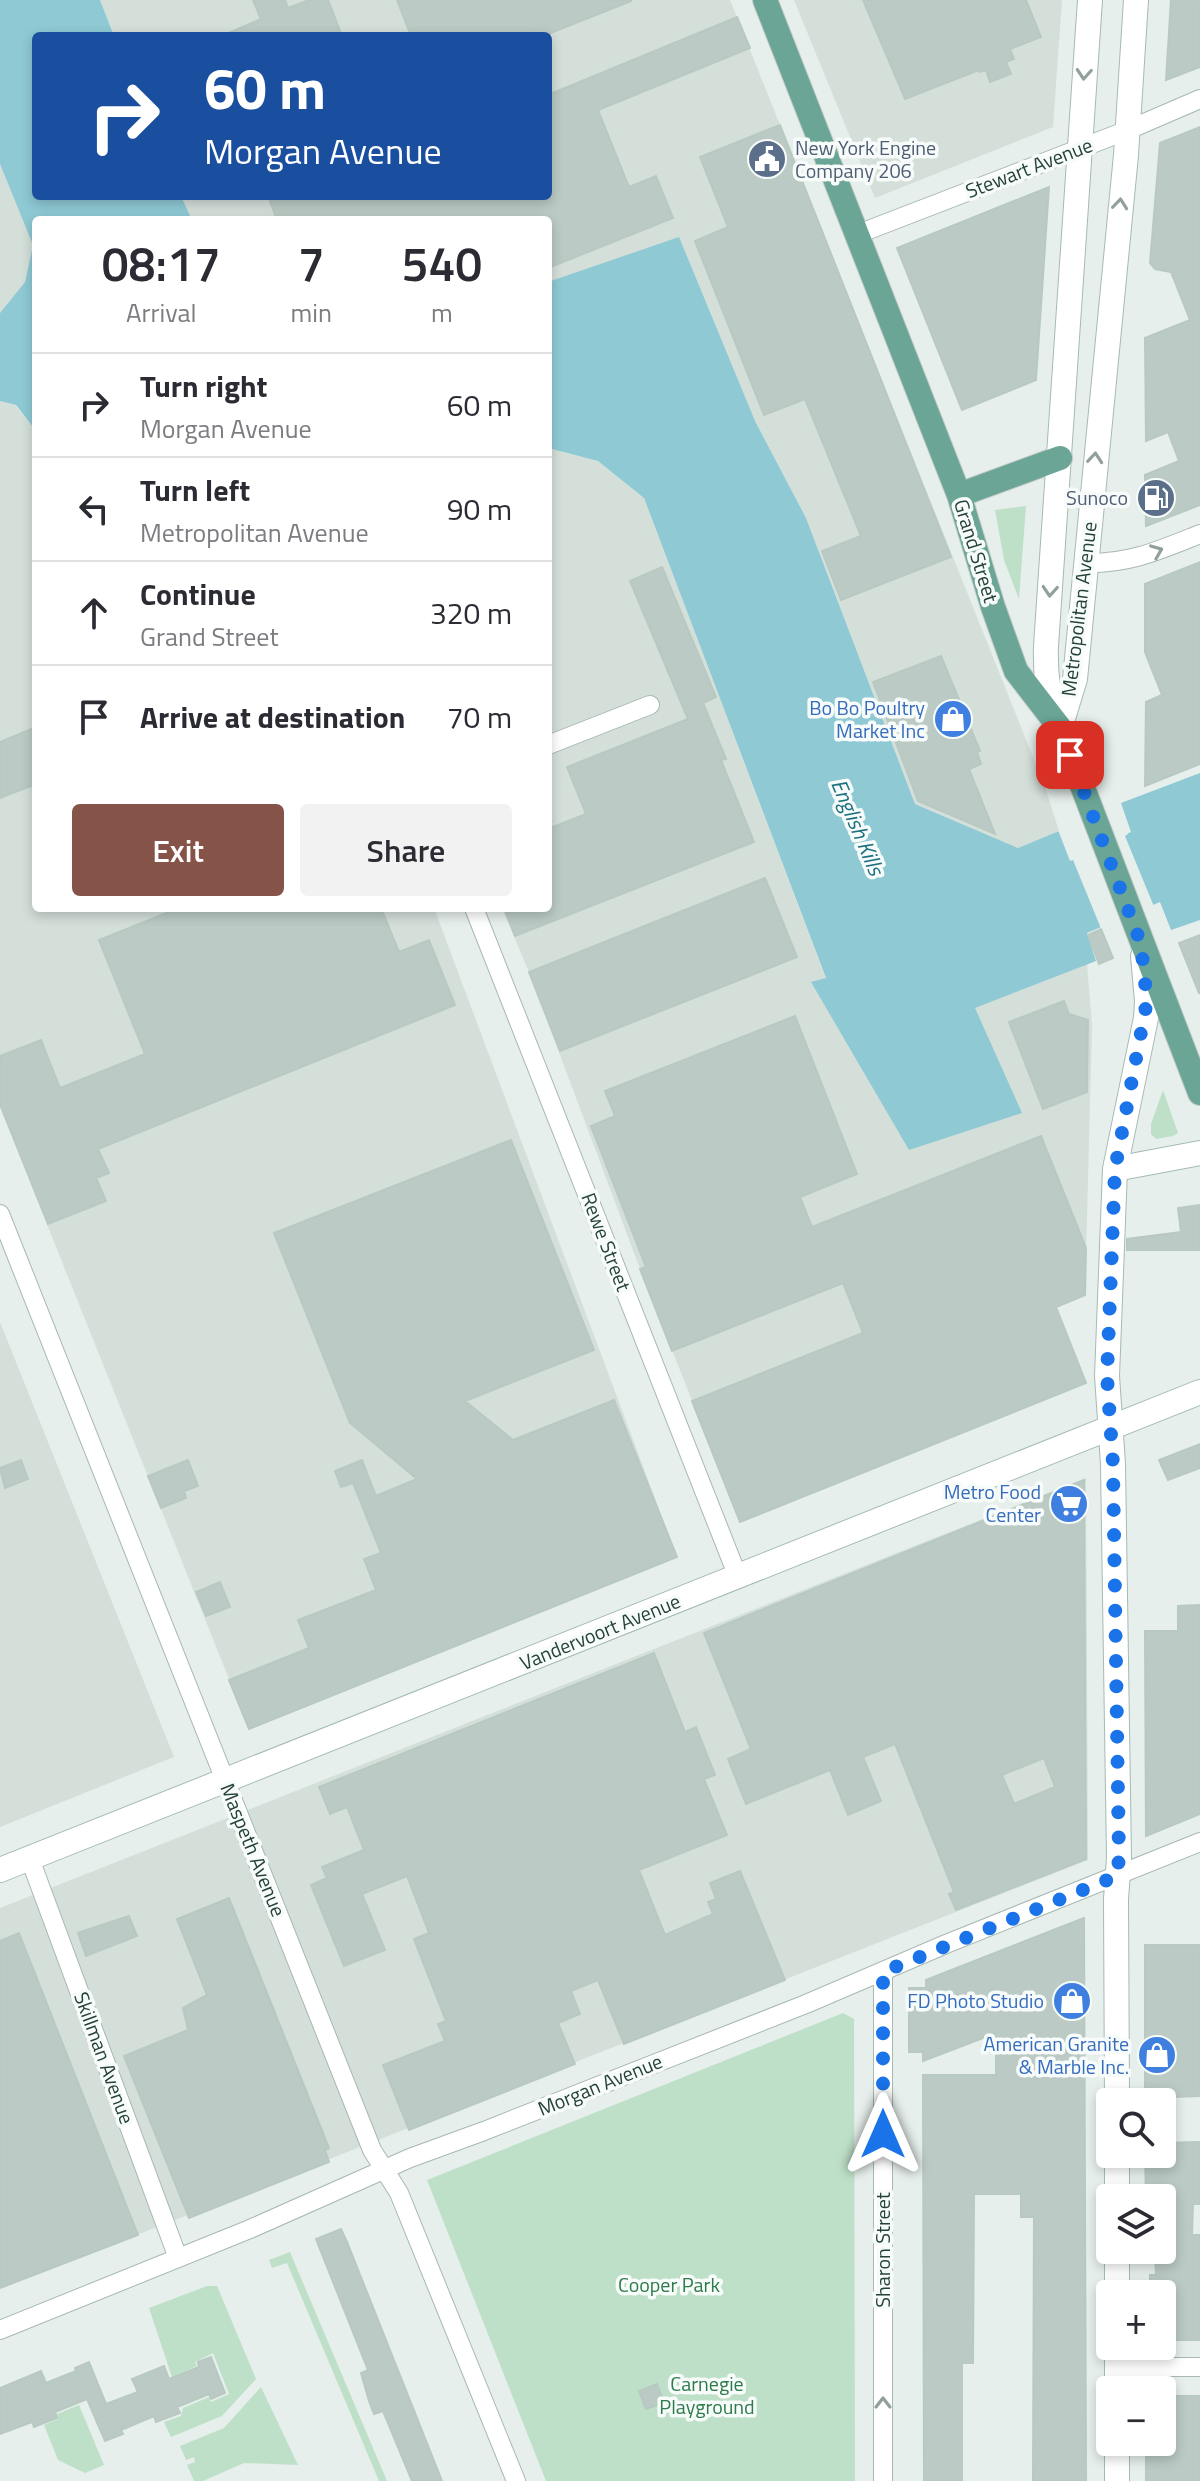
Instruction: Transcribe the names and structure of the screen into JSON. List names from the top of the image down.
{
  "streets": {
    "main road": ["Grand Street", "Metropolitan Avenue", "Vandervoort Avenue"],
    "street": [
      "Stewart Avenue",
      "Rewe Street",
      "Maspeth Avenue",
      "Skillman Avenue",
      "Morgan Avenue",
      "Sharon Street"
    ]
  },
  "crossings": [
    ["Stewart Avenue", "Grand Street"],
    ["Stewart Avenue", "Metropolitan Avenue"],
    ["Grand Street", "Metropolitan Avenue"],
    ["Rewe Street", "Vandervoort Avenue"],
    ["Vandervoort Avenue", "Maspeth Avenue"],
    ["Vandervoort Avenue", "Skillman Avenue"],
    ["Maspeth Avenue", "Morgan Avenue"],
    ["Skillman Avenue", "Morgan Avenue"],
    ["Morgan Avenue", "Sharon Street"]
  ],
  "one_way": ["Sharon Street"],
  "water": ["English Kills"],
  "parks": ["Cooper Park", "Carnegie Playground"],
  "places": {
    "public building": ["New York Engine Company 206"],
    "fuel station": ["Sunoco"],
    "shop": ["Bo Bo Poultry Market Inc", "FD Photo Studio", "American Granite & Marble Inc."],
    "supermarket": ["Metro Food Center"]
  },
  "page": {
    "turn": ["60 m", "Morgan Avenue"],
    "eta": [
      "08:17",
      "Arrival",
      "7",
      "min",
      "540",
      "m"
    ],
    "list": [
      {
        "name": "Turn right",
        "note": "Morgan Avenue",
        "value": "60 m"
      },
      {
        "name": "Turn left",
        "note": "Metropolitan Avenue",
        "value": "90 m"
      },
      {
        "name": "Continue",
        "note": "Grand Street",
        "value": "320 m"
      },
      {
        "name": "Arrive at destination",
        "value": "70 m"
      }
    ],
    "buttons": ["Exit", "Share"],
    "map_buttons": ["+", "−"]
  }
}
